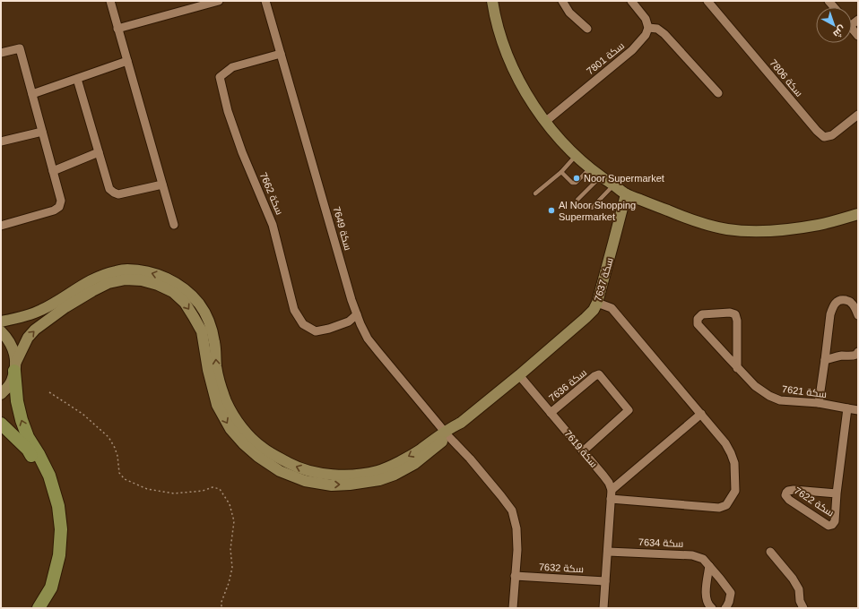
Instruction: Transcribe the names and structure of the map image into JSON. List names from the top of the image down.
{
  "streets": {
    "street": [
      "سكة 7801",
      "سكة 7806",
      "سكة 7662",
      "سكة 7649",
      "سكة 7637",
      "سكة 7636",
      "سكة 7621",
      "سكة 7619",
      "سكة 7622",
      "سكة 7634",
      "سكة 7632"
    ]
  },
  "crossings": [
    ["سكة 7662", "سكة 7649"],
    ["سكة 7649", "سكة 7632"],
    ["سكة 7637", "سكة 7619"],
    ["سكة 7636", "سكة 7619"],
    ["سكة 7621", "سكة 7622"]
  ],
  "places": ["Noor Supermarket", "Al Noor Shopping Supermarket"],
  "north": "bottom right"
}
